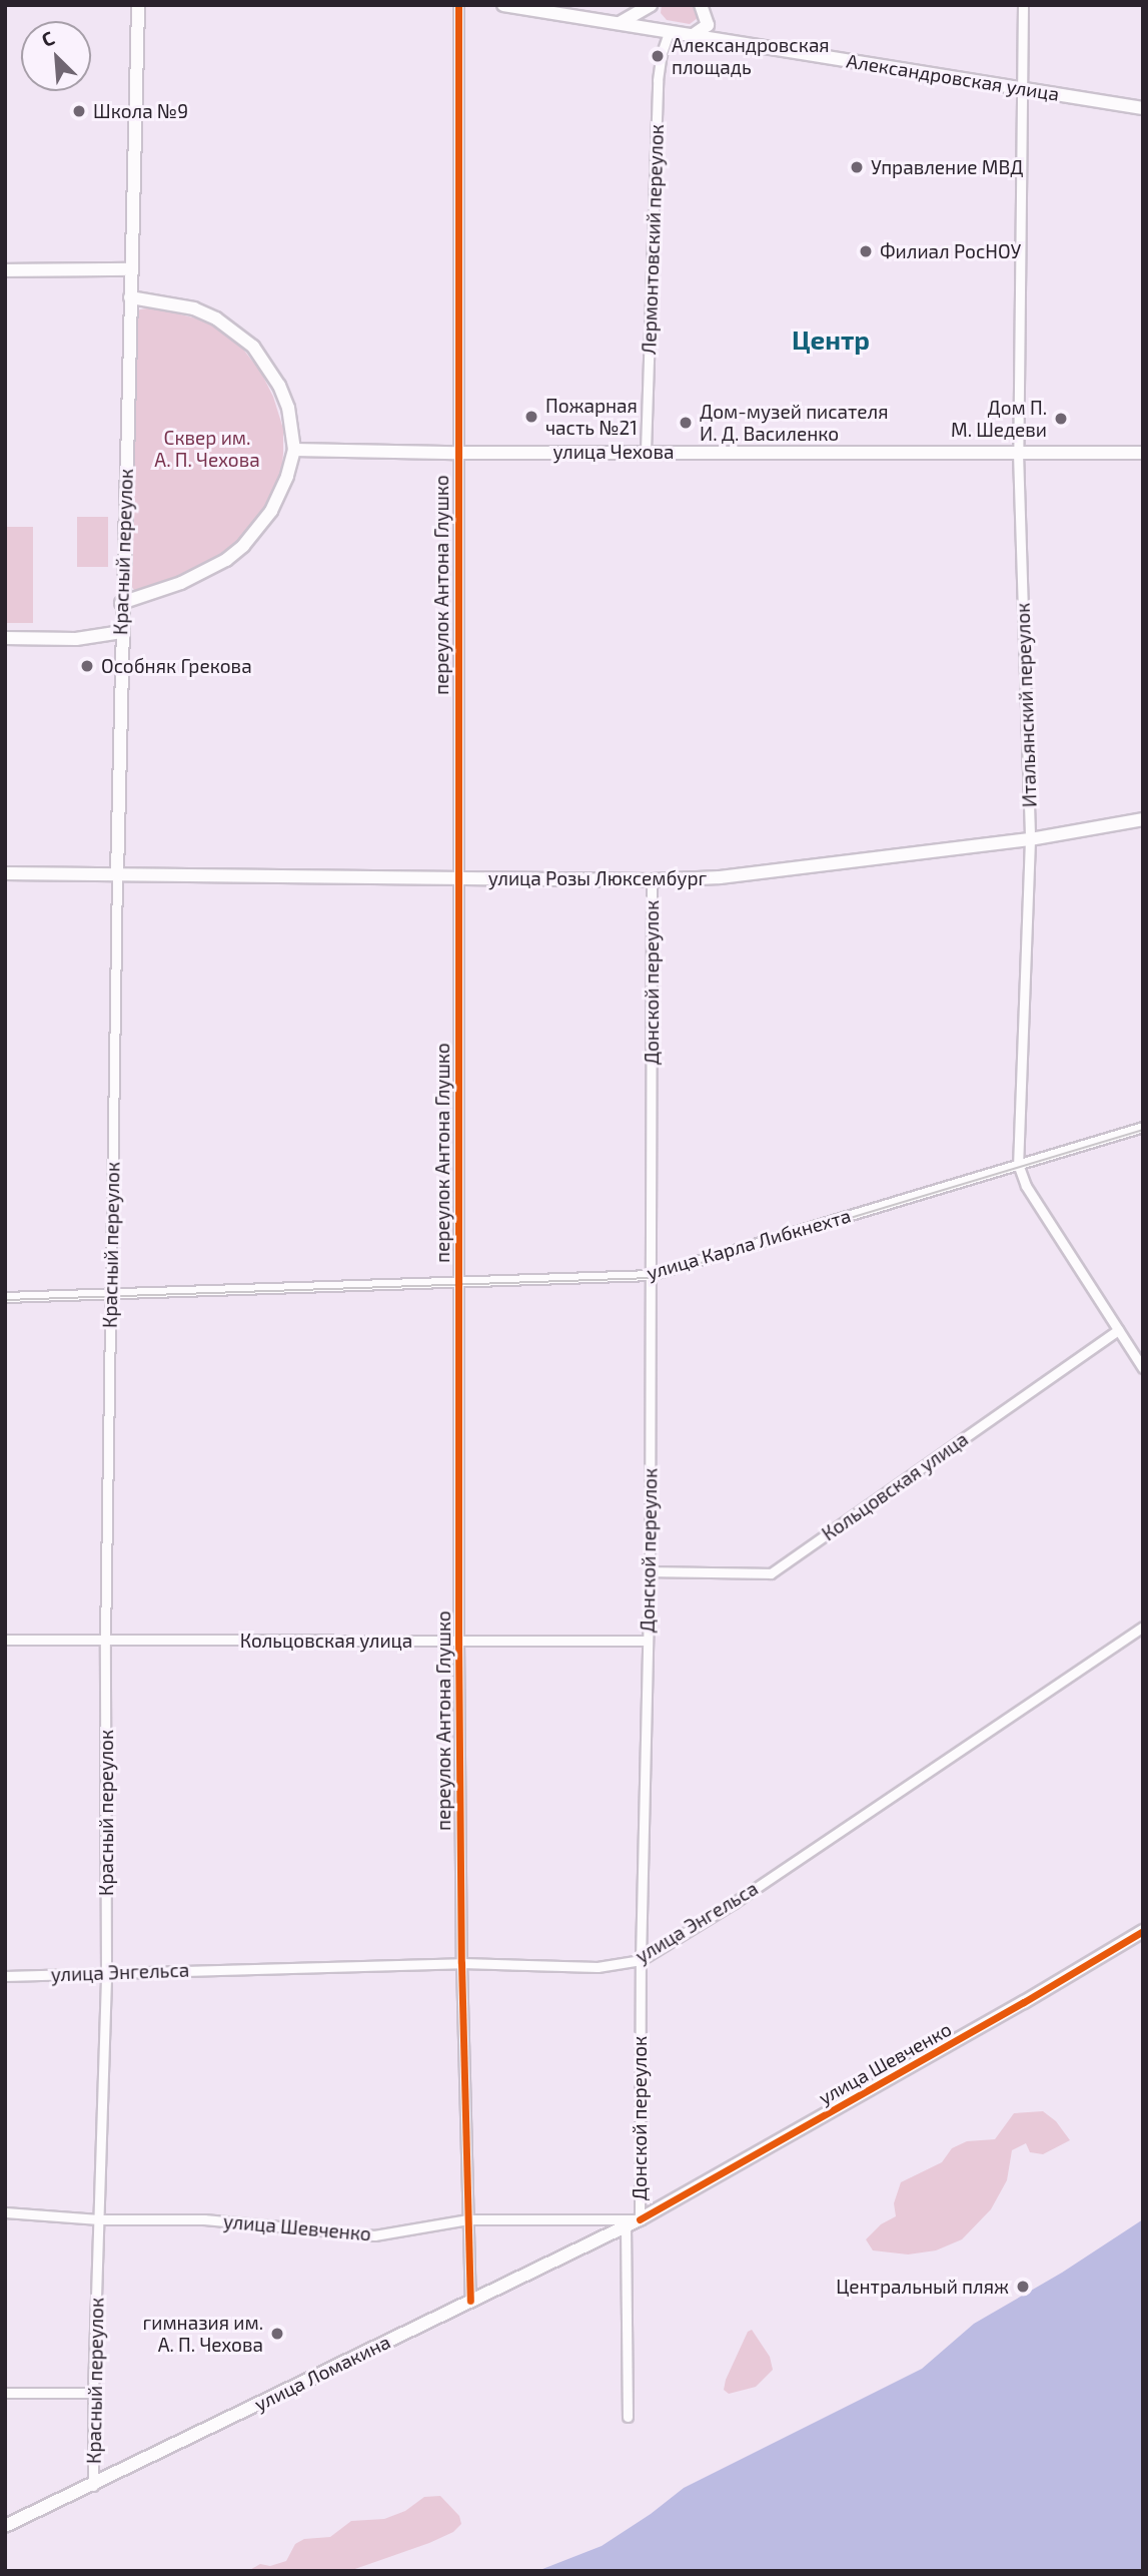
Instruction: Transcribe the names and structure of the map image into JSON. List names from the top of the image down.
{
  "streets": {
    "street": [
      "Александровская улица",
      "Лермонтовский переулок",
      "улица Чехова",
      "Красный переулок",
      "переулок Антона Глушко",
      "Итальянский переулок",
      "улица Розы Люксембург",
      "Донской переулок",
      "улица Карла Либкнехта",
      "Кольцовская улица",
      "улица Энгельса",
      "улица Шевченко",
      "улица Ломакина"
    ]
  },
  "crossings": [
    ["Александровская улица", "Итальянский переулок"],
    ["Лермонтовский переулок", "улица Чехова"],
    ["улица Чехова", "переулок Антона Глушко"],
    ["улица Чехова", "Итальянский переулок"],
    ["Красный переулок", "улица Розы Люксембург"],
    ["Красный переулок", "улица Карла Либкнехта"],
    ["Красный переулок", "Кольцовская улица"],
    ["Красный переулок", "улица Энгельса"],
    ["Красный переулок", "улица Шевченко"],
    ["Красный переулок", "улица Ломакина"],
    ["переулок Антона Глушко", "улица Розы Люксембург"],
    ["переулок Антона Глушко", "улица Карла Либкнехта"],
    ["переулок Антона Глушко", "Кольцовская улица"],
    ["переулок Антона Глушко", "улица Энгельса"],
    ["переулок Антона Глушко", "улица Шевченко"],
    ["переулок Антона Глушко", "улица Ломакина"],
    ["Итальянский переулок", "улица Розы Люксембург"],
    ["Итальянский переулок", "улица Карла Либкнехта"],
    ["Итальянский переулок", "Кольцовская улица"],
    ["улица Розы Люксембург", "Донской переулок"],
    ["Донской переулок", "улица Карла Либкнехта"],
    ["Донской переулок", "Кольцовская улица"],
    ["Донской переулок", "улица Энгельса"],
    ["Донской переулок", "улица Шевченко"],
    ["Донской переулок", "улица Ломакина"],
    ["улица Шевченко", "улица Ломакина"]
  ],
  "districts": ["Центр"],
  "parks": ["Сквер им. А. П. Чехова"],
  "places": [
    "Александровская площадь",
    "Школа №9",
    "Управление МВД",
    "Филиал РосНОУ",
    "Пожарная часть №21",
    "Дом П. М. Шедеви",
    "Дом-музей писателя И. Д. Василенко",
    "Особняк Грекова",
    "Центральный пляж",
    "гимназия им. А. П. Чехова"
  ],
  "north": "top left"
}
